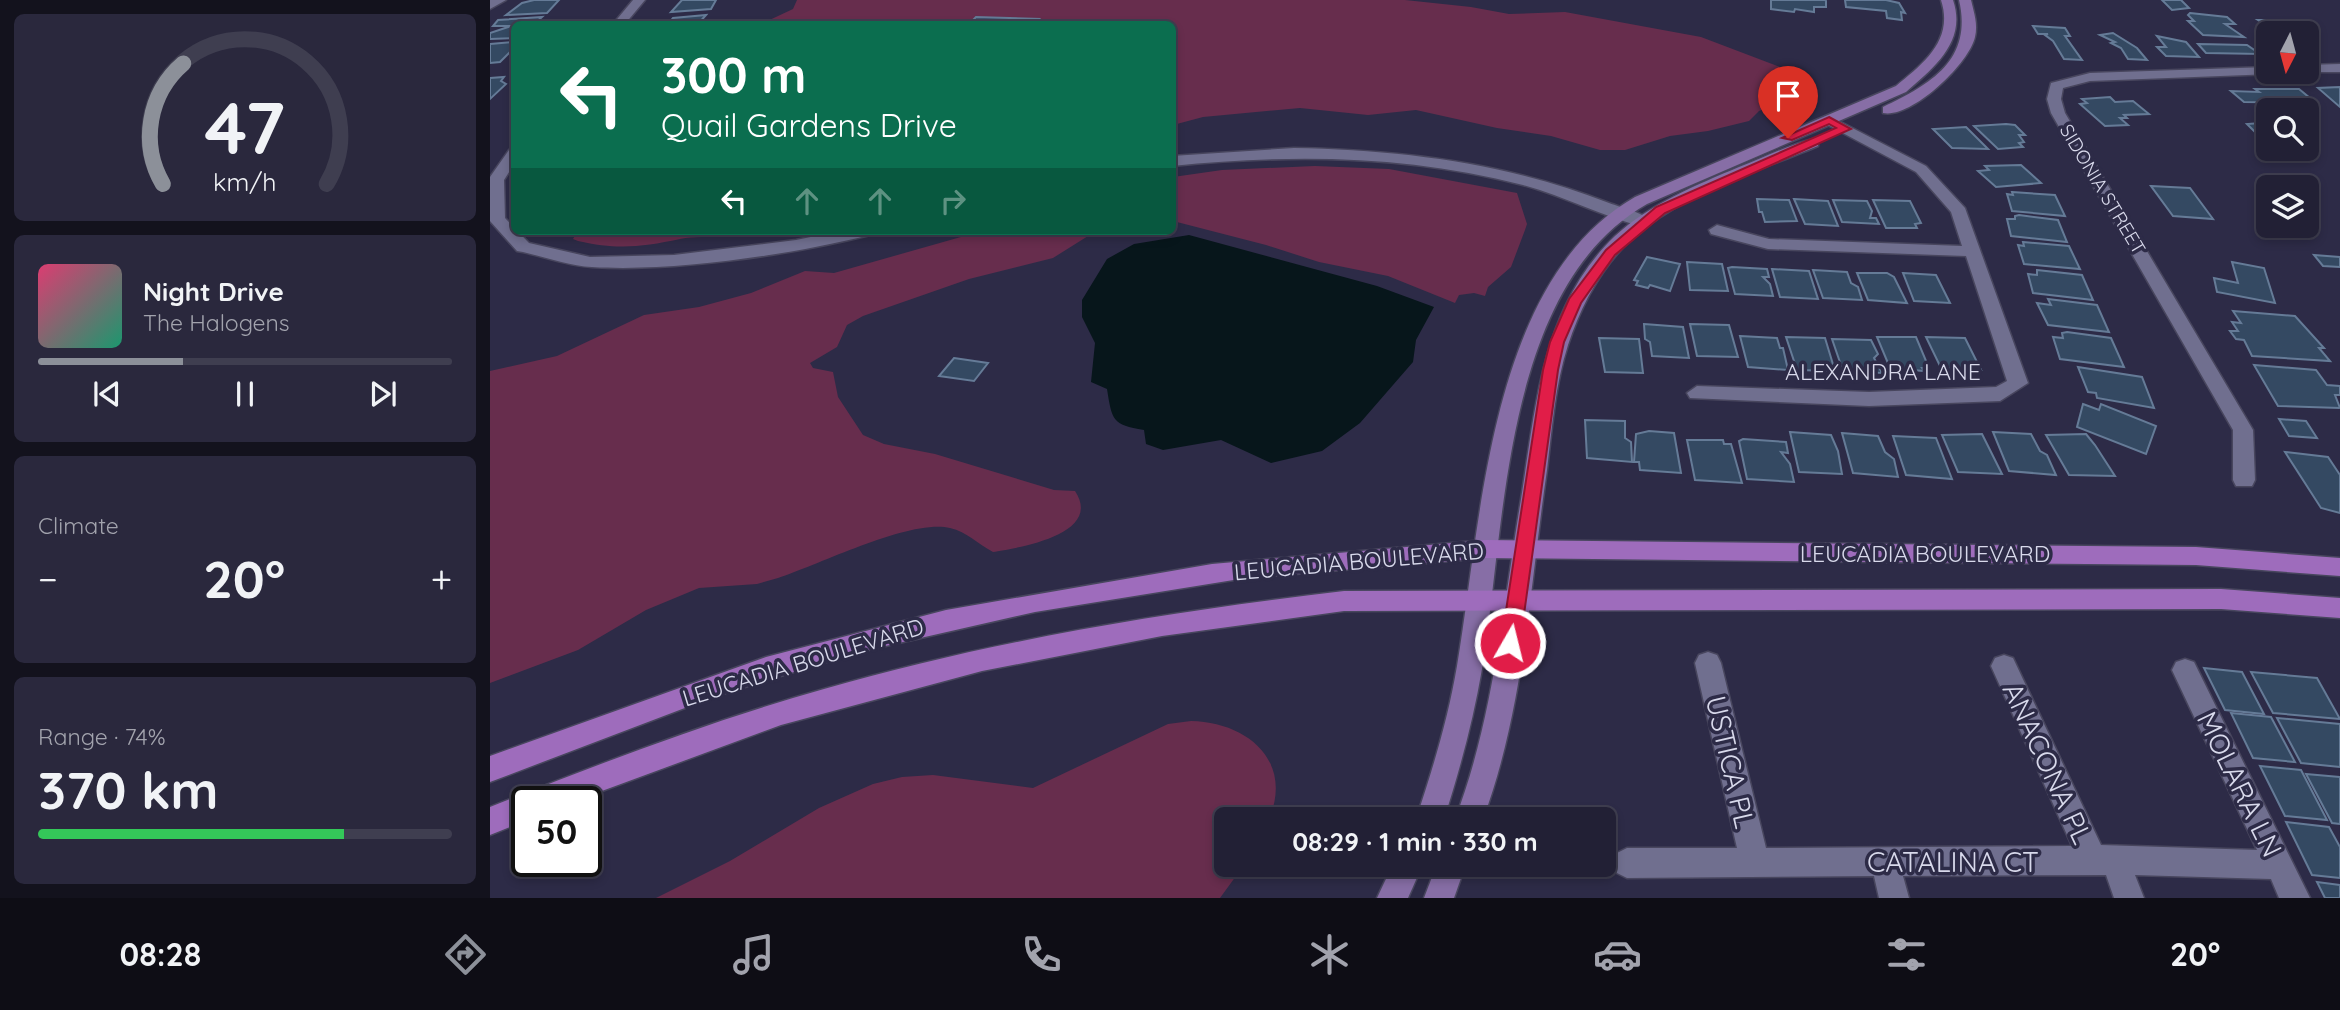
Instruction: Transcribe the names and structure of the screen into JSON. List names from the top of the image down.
{
  "streets": {
    "main road": ["LEUCADIA BOULEVARD"],
    "street": [
      "SIDONIA STREET",
      "ALEXANDRA LANE",
      "USTICA PL",
      "ANACONA PL",
      "MOLARA LN",
      "CATALINA CT"
    ]
  },
  "crossings": [
    ["USTICA PL", "CATALINA CT"],
    ["ANACONA PL", "CATALINA CT"],
    ["MOLARA LN", "CATALINA CT"]
  ],
  "north": "bottom",
  "page": {
    "turn": ["300 m", "Quail Gardens Drive"],
    "song": ["Night Drive", "The Halogens"],
    "tile": [
      "Climate",
      ["Range · 74%", "370 km"]
    ],
    "heat": ["−", "20°", "+"],
    "limit": "50",
    "trip": "08:29 · 1 min · 330 m",
    "tabs": ["08:28", "20°"],
    "gauge": ["47", "km/h"]
  }
}
